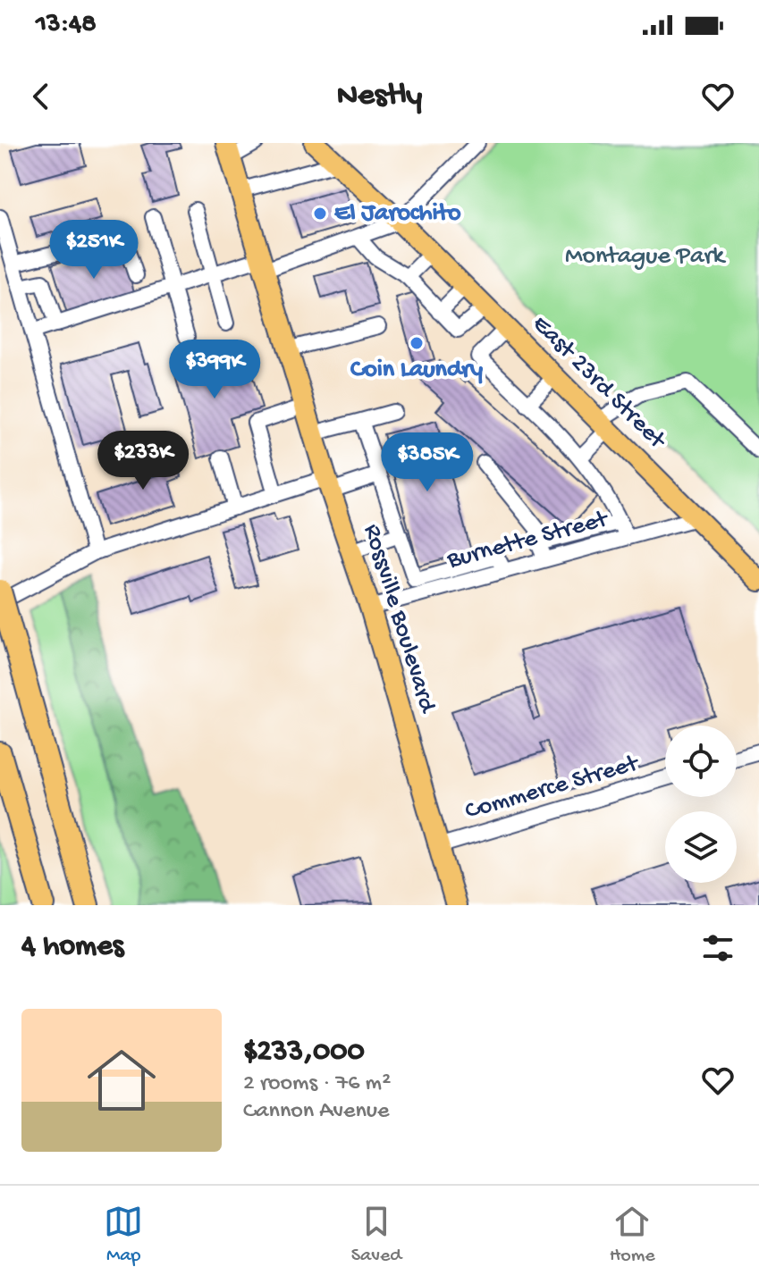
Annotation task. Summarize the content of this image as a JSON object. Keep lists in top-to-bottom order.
{
  "streets": {
    "main road": ["East 23rd Street", "Rossville Boulevard"],
    "street": ["Burnette Street", "Commerce Street"]
  },
  "crossings": [
    ["East 23rd Street", "Burnette Street"],
    ["Burnette Street", "Rossville Boulevard"],
    ["Rossville Boulevard", "Commerce Street"]
  ],
  "parks": ["Montague Park"],
  "places": ["El Jarochito", "Coin Laundry"],
  "page": {
    "status": "13:48",
    "header": "Nestly",
    "price": [
      "$251K",
      "$399K",
      "$233K",
      "$385K"
    ],
    "heading": "4 homes",
    "list": [
      {
        "name": "$233,000",
        "note": "2 rooms · 76 m² · Cannon Avenue"
      }
    ],
    "tabs": ["Map", "Saved", "Home"]
  }
}
